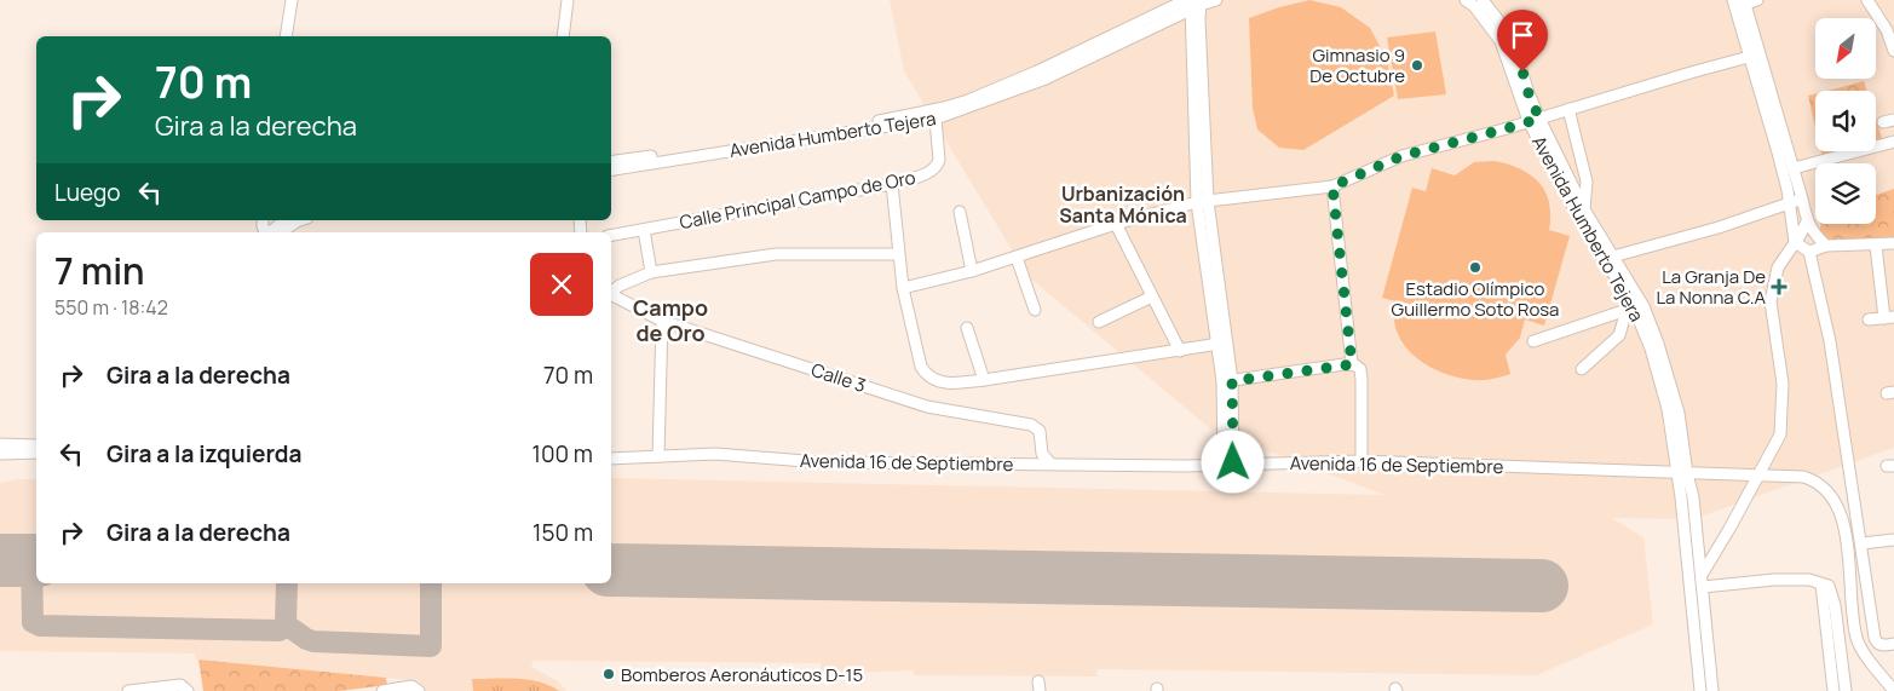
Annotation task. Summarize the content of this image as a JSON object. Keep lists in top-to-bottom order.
{
  "streets": {
    "street": [
      "Avenida Humberto Tejera",
      "Calle Principal Campo de Oro",
      "Calle 3",
      "Avenida 16 de Septiembre"
    ]
  },
  "crossings": [
    ["Avenida Humberto Tejera", "Calle Principal Campo de Oro"],
    ["Avenida Humberto Tejera", "Avenida 16 de Septiembre"],
    ["Calle 3", "Avenida 16 de Septiembre"]
  ],
  "districts": ["Urbanización Santa Mónica", "Campo de Oro"],
  "places": {
    "other": ["Gimnasio 9 De Octubre", "Estadio Olímpico Guillermo Soto Rosa", "Bomberos Aeronáuticos D-15"],
    "health": ["La Granja De La Nonna C.A"]
  },
  "north": "bottom left",
  "page": {
    "turn": ["70 m", "Gira a la derecha"],
    "then": "Luego",
    "heading": ["7 min", "550 m · 18:42"],
    "list": [
      {
        "name": "Gira a la derecha",
        "value": "70 m"
      },
      {
        "name": "Gira a la izquierda",
        "value": "100 m"
      },
      {
        "name": "Gira a la derecha",
        "value": "150 m"
      }
    ]
  }
}
